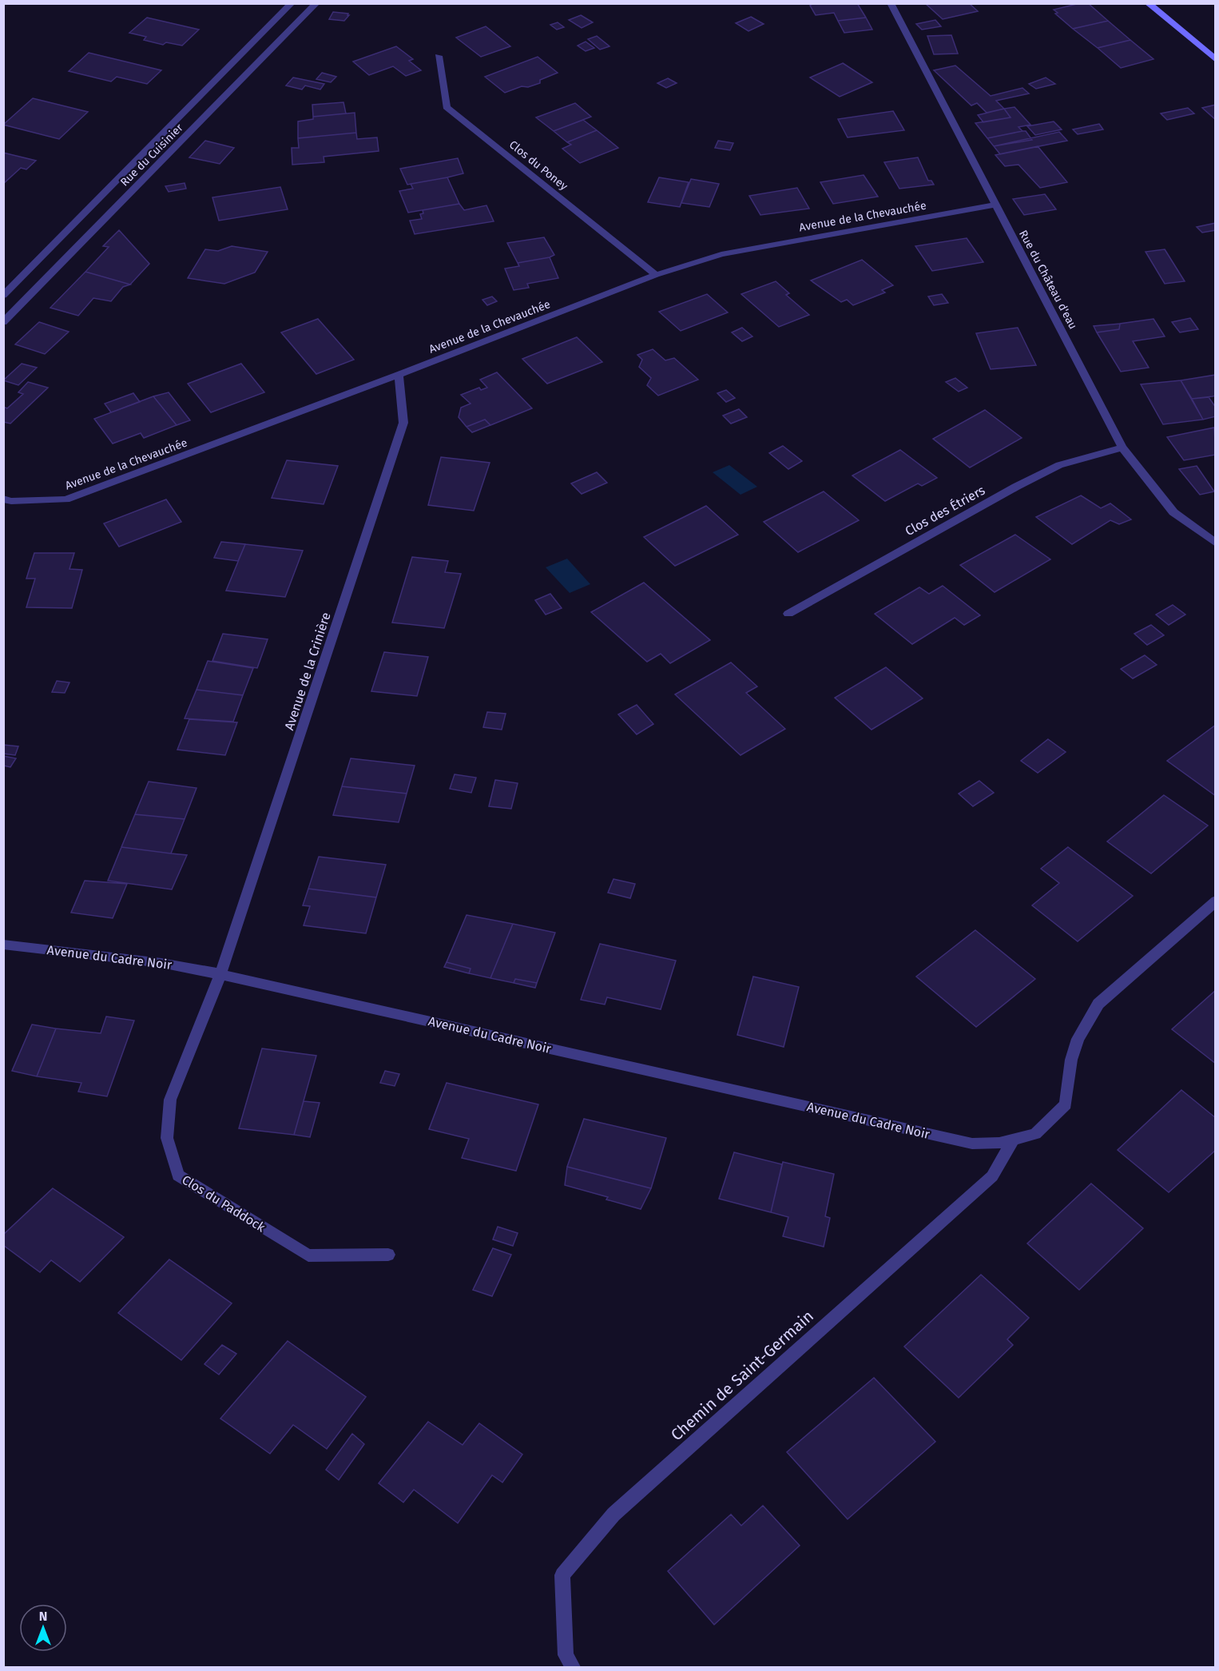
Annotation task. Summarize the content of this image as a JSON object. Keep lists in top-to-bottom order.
{
  "streets": {
    "street": [
      "Rue du Cuisinier",
      "Clos du Poney",
      "Avenue de la Chevauchée",
      "Rue du Château d'eau",
      "Clos des Étriers",
      "Avenue de la Crinière",
      "Avenue du Cadre Noir",
      "Clos du Paddock",
      "Chemin de Saint-Germain"
    ]
  },
  "crossings": [
    ["Clos du Poney", "Avenue de la Chevauchée"],
    ["Avenue de la Chevauchée", "Rue du Château d'eau"],
    ["Avenue de la Chevauchée", "Avenue de la Crinière"],
    ["Rue du Château d'eau", "Clos des Étriers"],
    ["Avenue de la Crinière", "Avenue du Cadre Noir"],
    ["Avenue de la Crinière", "Clos du Paddock"],
    ["Avenue du Cadre Noir", "Clos du Paddock"],
    ["Avenue du Cadre Noir", "Chemin de Saint-Germain"]
  ],
  "north": "top"
}
